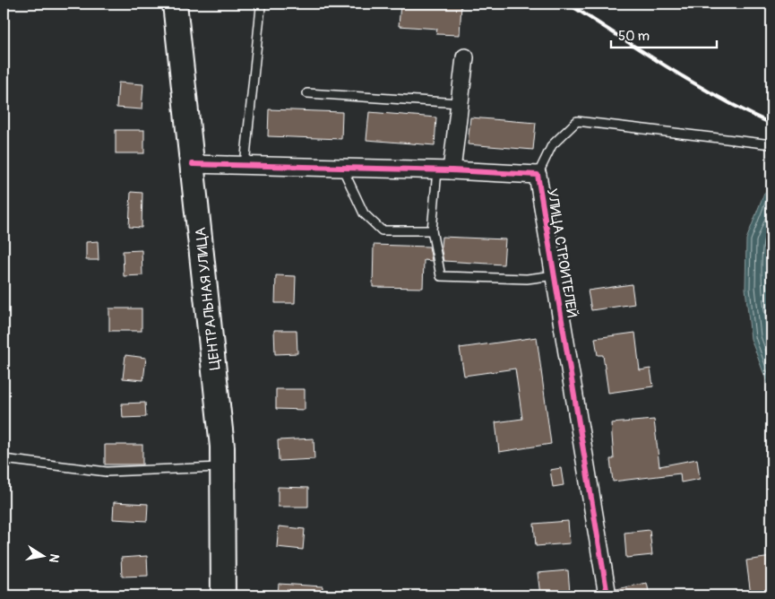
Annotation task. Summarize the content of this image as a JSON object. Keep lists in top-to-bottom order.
{
  "streets": {
    "main road": ["ЦЕНТРАЛЬНАЯ УЛИЦА"],
    "street": ["УЛИЦА СТРОИТЕЛЕЙ"]
  },
  "crossings": [
    ["УЛИЦА СТРОИТЕЛЕЙ", "ЦЕНТРАЛЬНАЯ УЛИЦА"]
  ],
  "scale_bar": "50 m",
  "north": "right"
}
